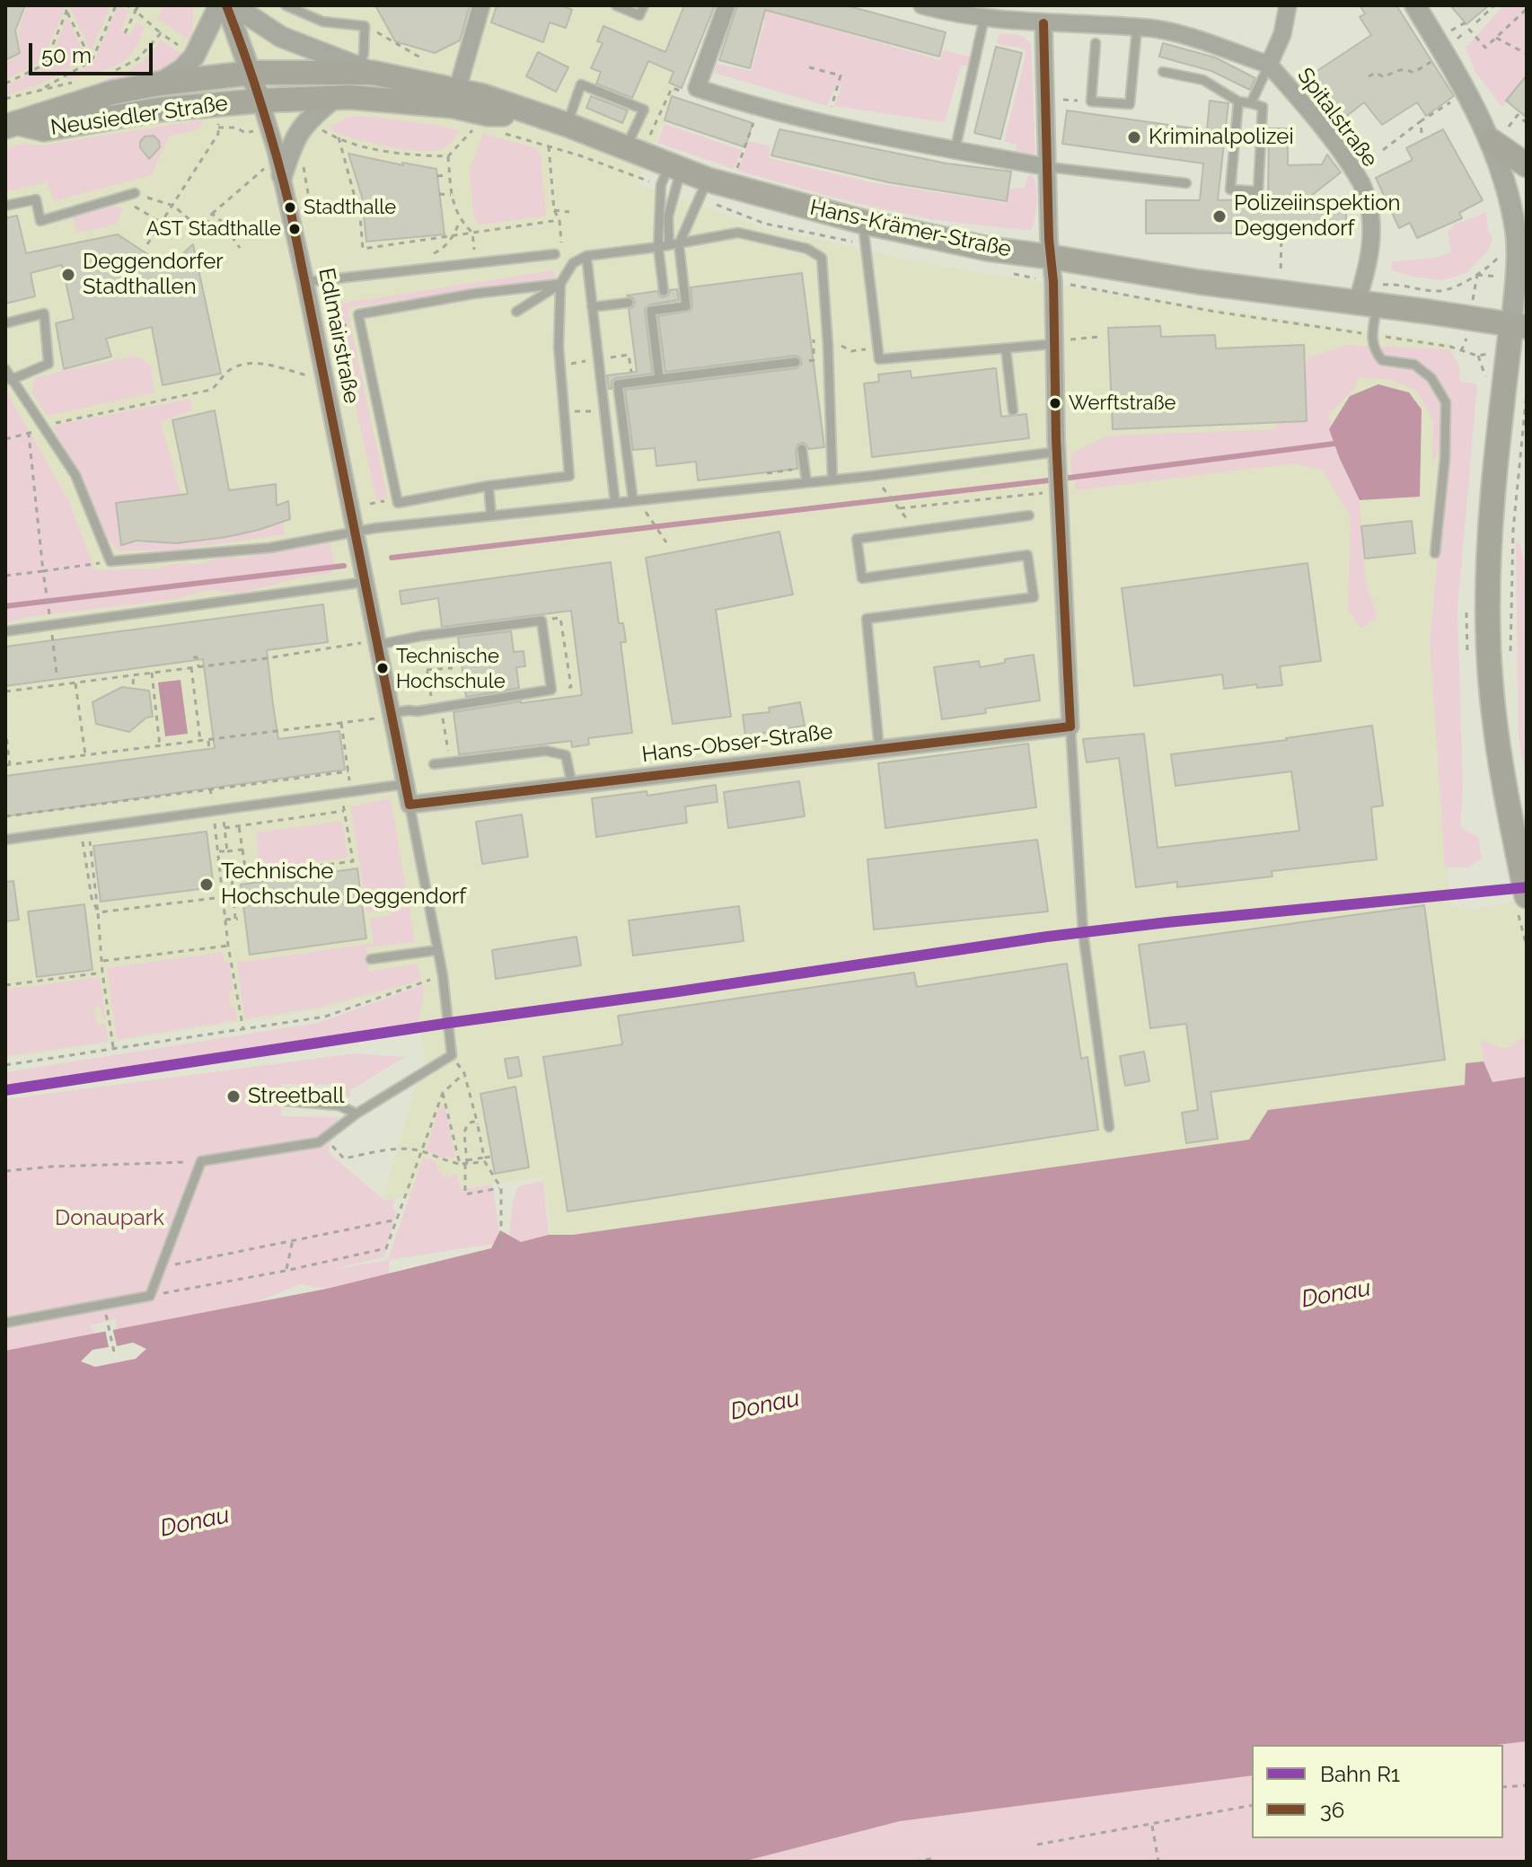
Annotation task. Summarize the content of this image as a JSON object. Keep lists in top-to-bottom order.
{
  "streets": {
    "main road": ["Neusiedler Straße", "Hans-Krämer-Straße"],
    "street": ["Spitalstraße", "Edlmairstraße", "Hans-Obser-Straße"]
  },
  "crossings": [
    ["Neusiedler Straße", "Hans-Krämer-Straße"],
    ["Neusiedler Straße", "Edlmairstraße"],
    ["Spitalstraße", "Hans-Krämer-Straße"],
    ["Hans-Krämer-Straße", "Edlmairstraße"],
    ["Edlmairstraße", "Hans-Obser-Straße"]
  ],
  "water": ["Donau"],
  "parks": ["Donaupark"],
  "places": [
    "Kriminalpolizei",
    "Stadthalle",
    "Polizeiinspektion Deggendorf",
    "AST Stadthalle",
    "Deggendorfer Stadthallen",
    "Werftstraße",
    "Technische Hochschule",
    "Technische Hochschule Deggendorf",
    "Streetball"
  ],
  "lines": ["transit line 36", "rail line R1"],
  "legend": ["Bahn R1", "36"],
  "scale_bar": "50 m"
}
